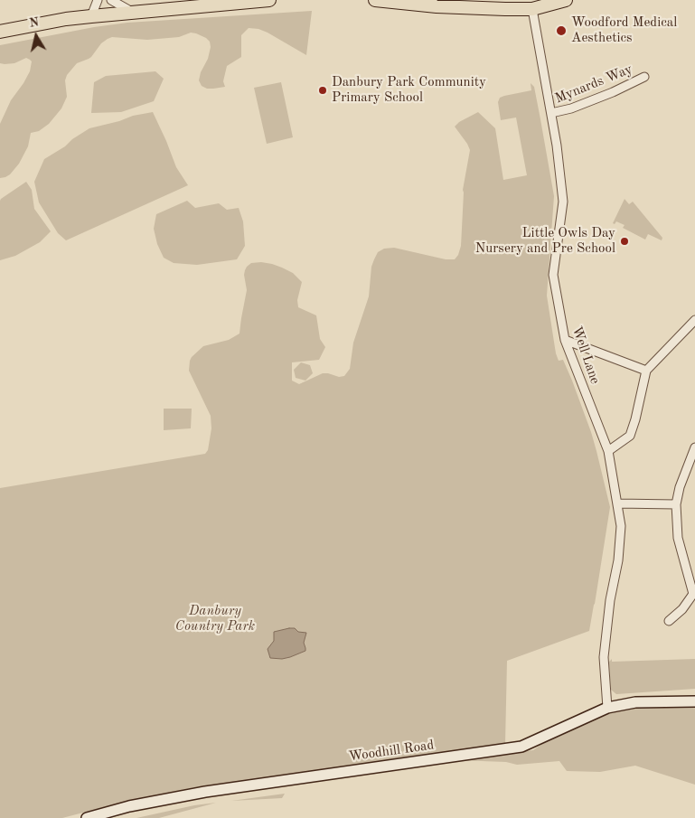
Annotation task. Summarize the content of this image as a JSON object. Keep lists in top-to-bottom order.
{
  "streets": {
    "street": ["Mynards Way", "Well Lane", "Woodhill Road"]
  },
  "crossings": [
    ["Mynards Way", "Well Lane"],
    ["Well Lane", "Woodhill Road"]
  ],
  "parks": ["Danbury Country Park"],
  "places": ["Woodford Medical Aesthetics", "Danbury Park Community Primary School", "Little Owls Day Nursery and Pre School"],
  "north": "top"
}
